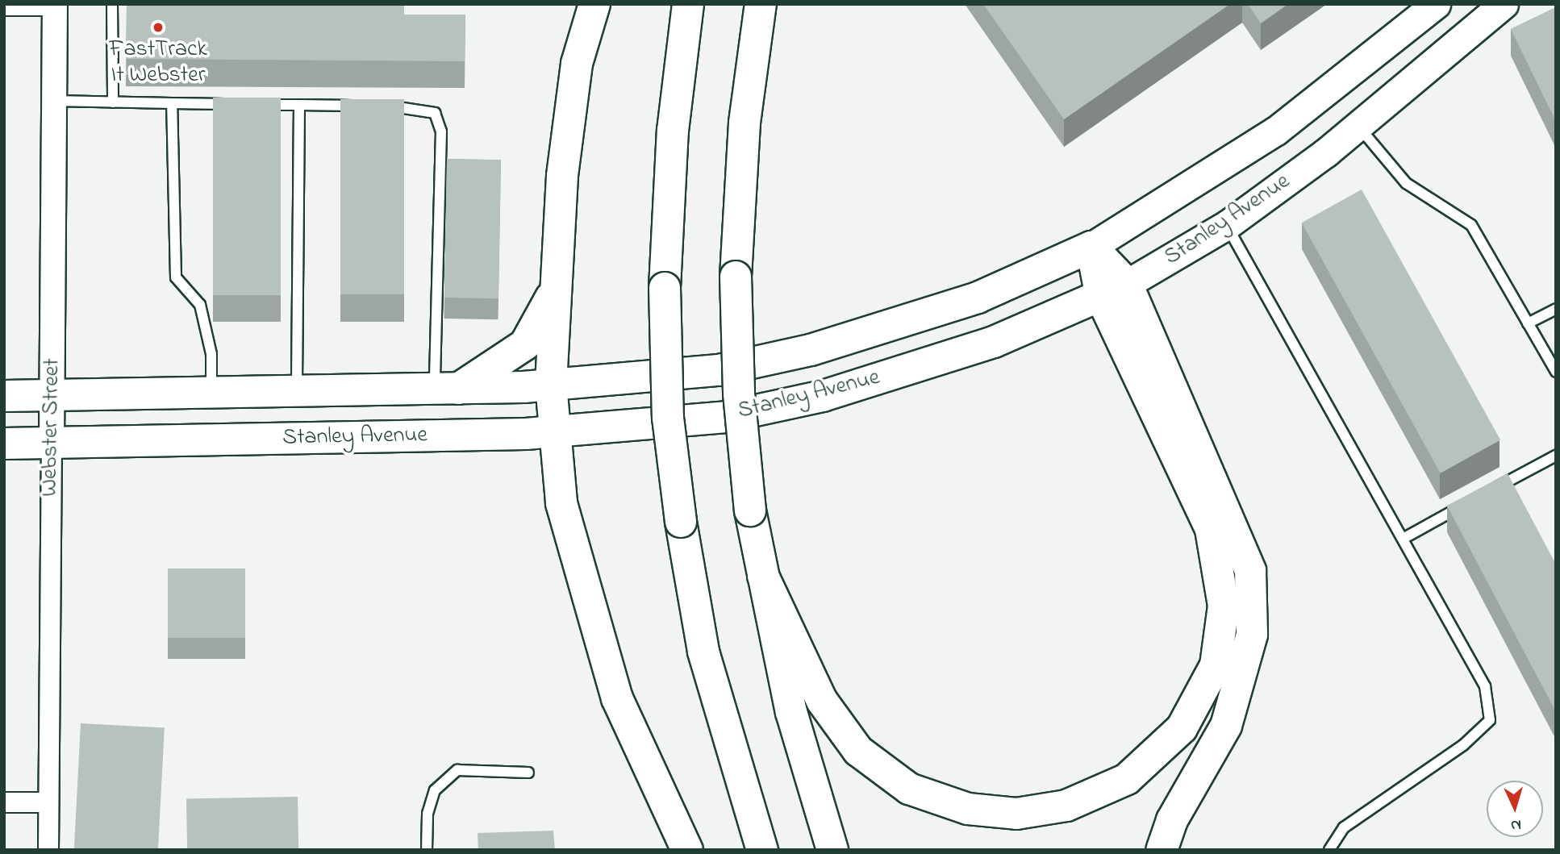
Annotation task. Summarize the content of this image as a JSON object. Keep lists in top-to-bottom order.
{
  "streets": {
    "main road": ["Stanley Avenue"],
    "street": ["Webster Street"]
  },
  "crossings": [
    ["Stanley Avenue", "Webster Street"]
  ],
  "places": ["FastTrack It Webster"],
  "north": "bottom"
}
